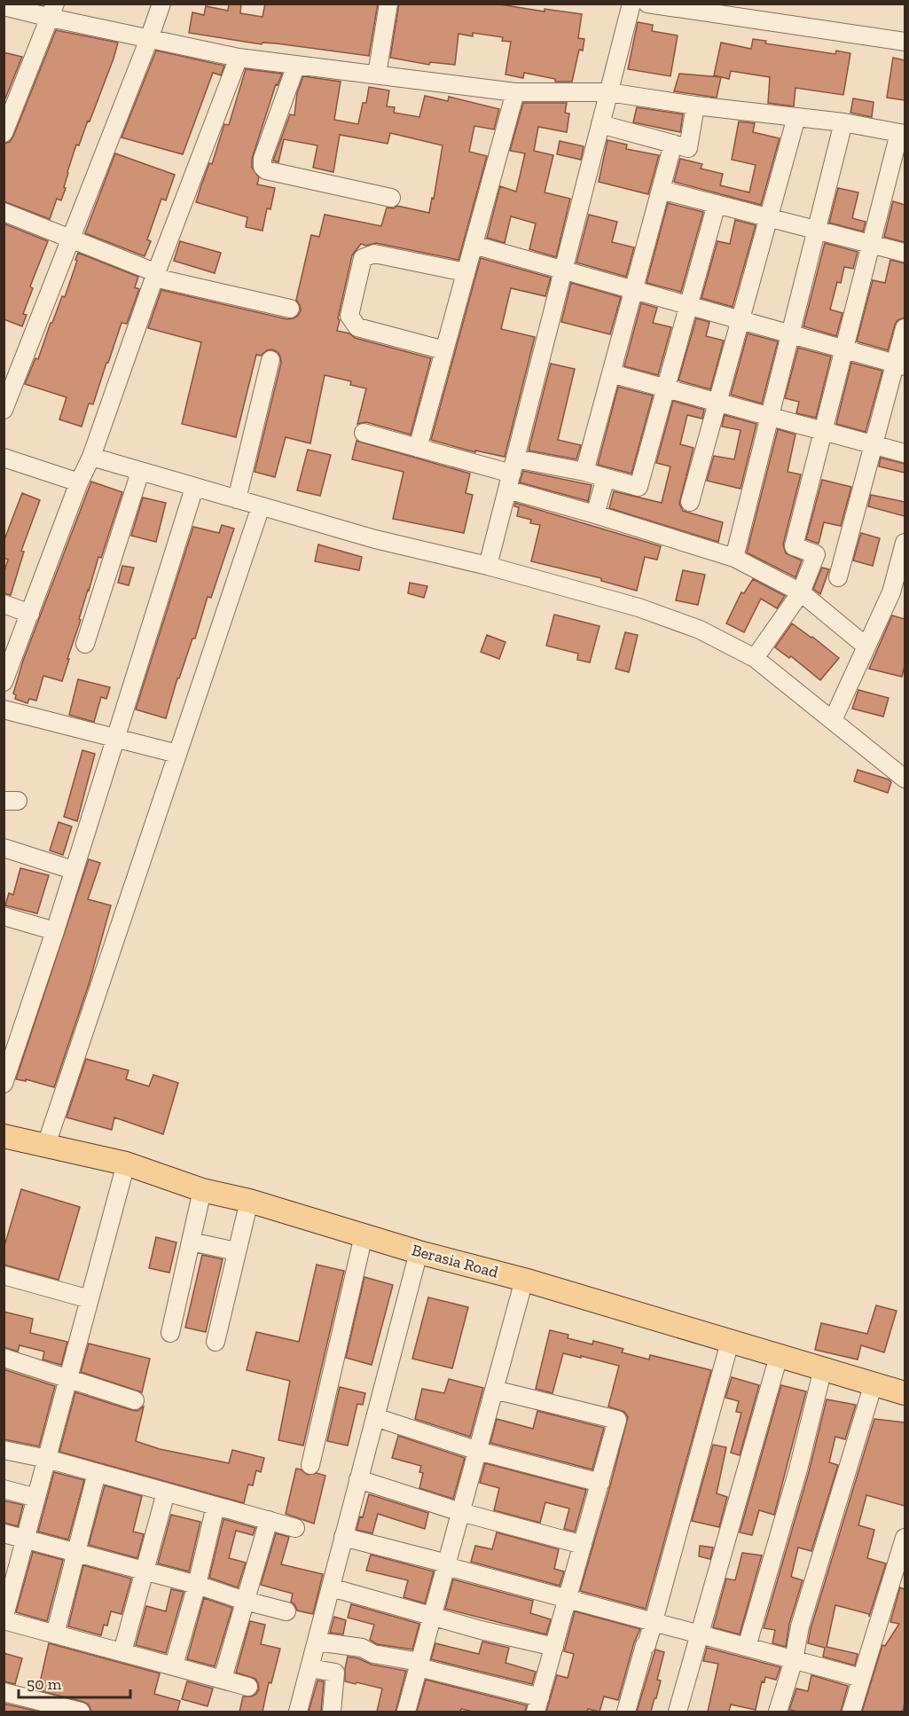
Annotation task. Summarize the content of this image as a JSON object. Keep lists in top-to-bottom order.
{
  "streets": {
    "main road": ["Berasia Road"]
  },
  "scale_bar": "50 m"
}
